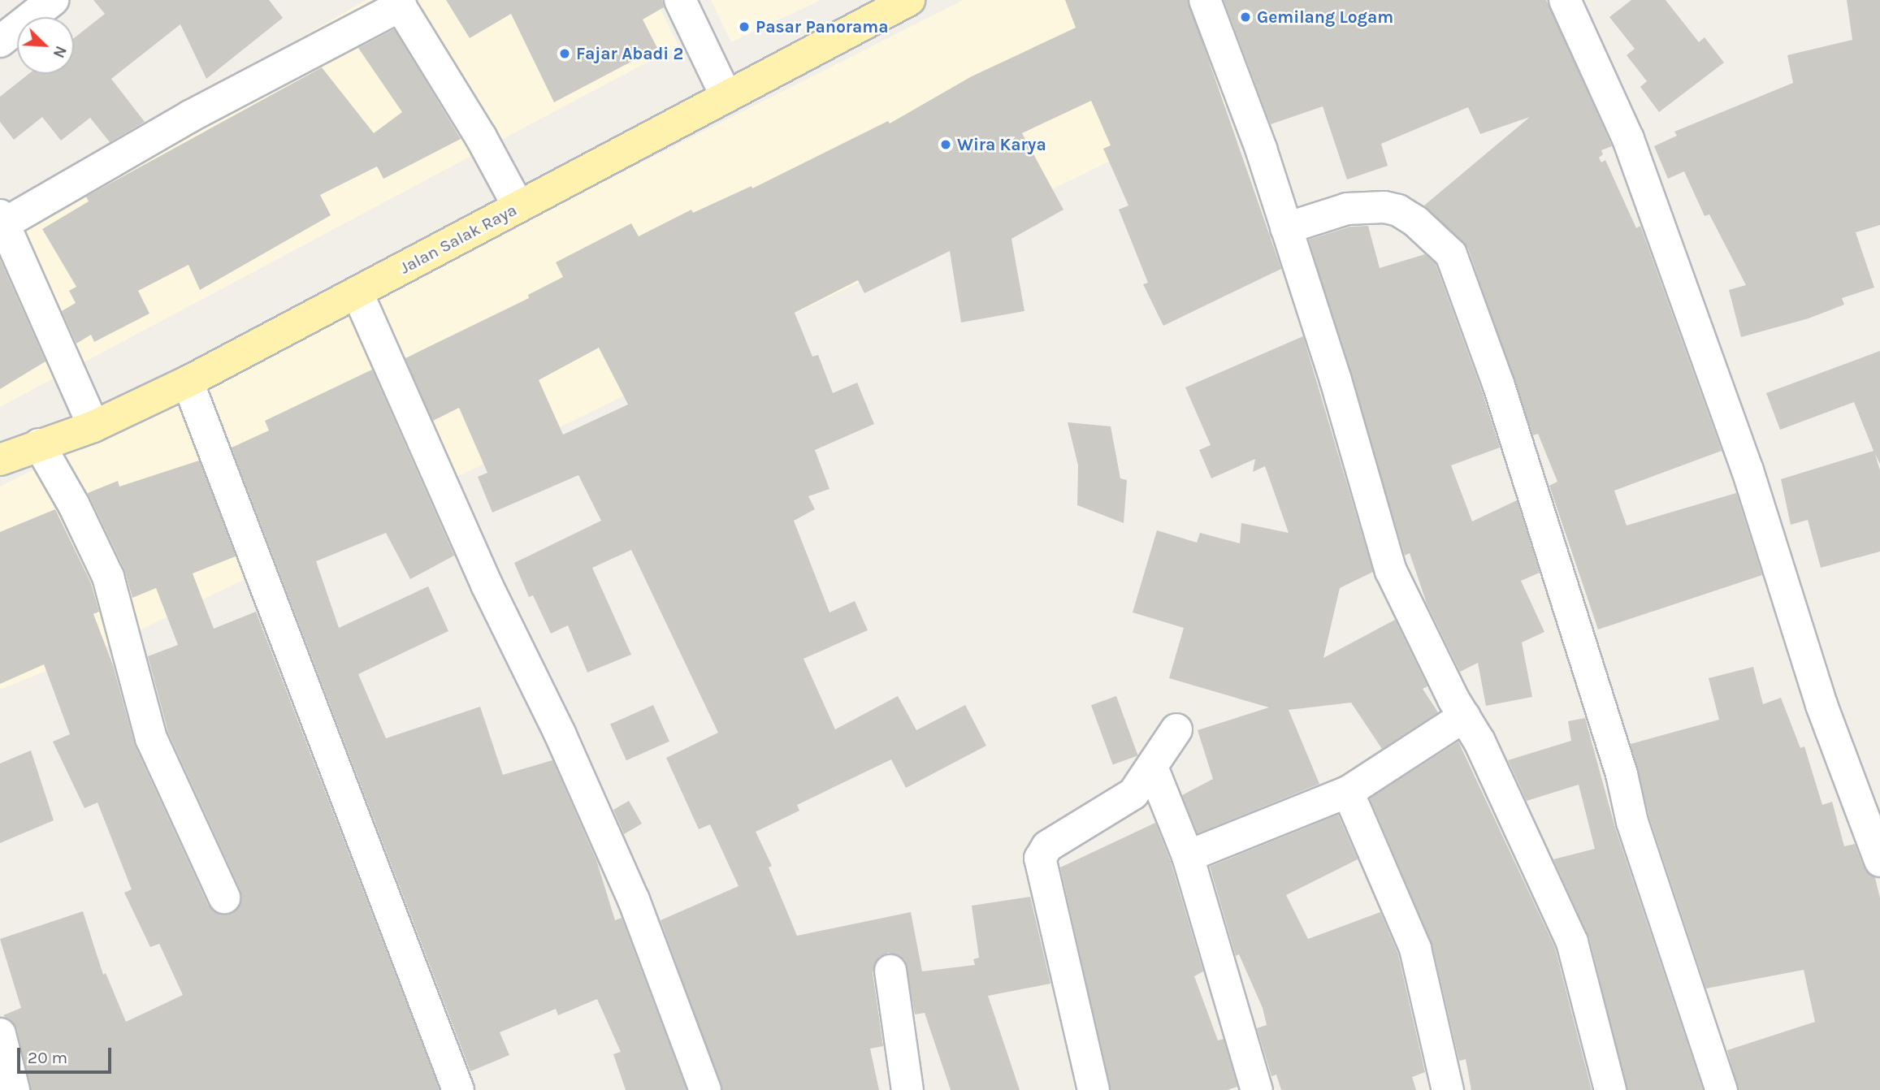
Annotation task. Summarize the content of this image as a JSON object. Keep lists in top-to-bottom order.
{
  "streets": {
    "main road": ["Jalan Salak Raya"]
  },
  "places": [
    "Gemilang Logam",
    "Pasar Panorama",
    "Fajar Abadi 2",
    "Wira Karya"
  ],
  "scale_bar": "20 m",
  "north": "bottom right"
}
